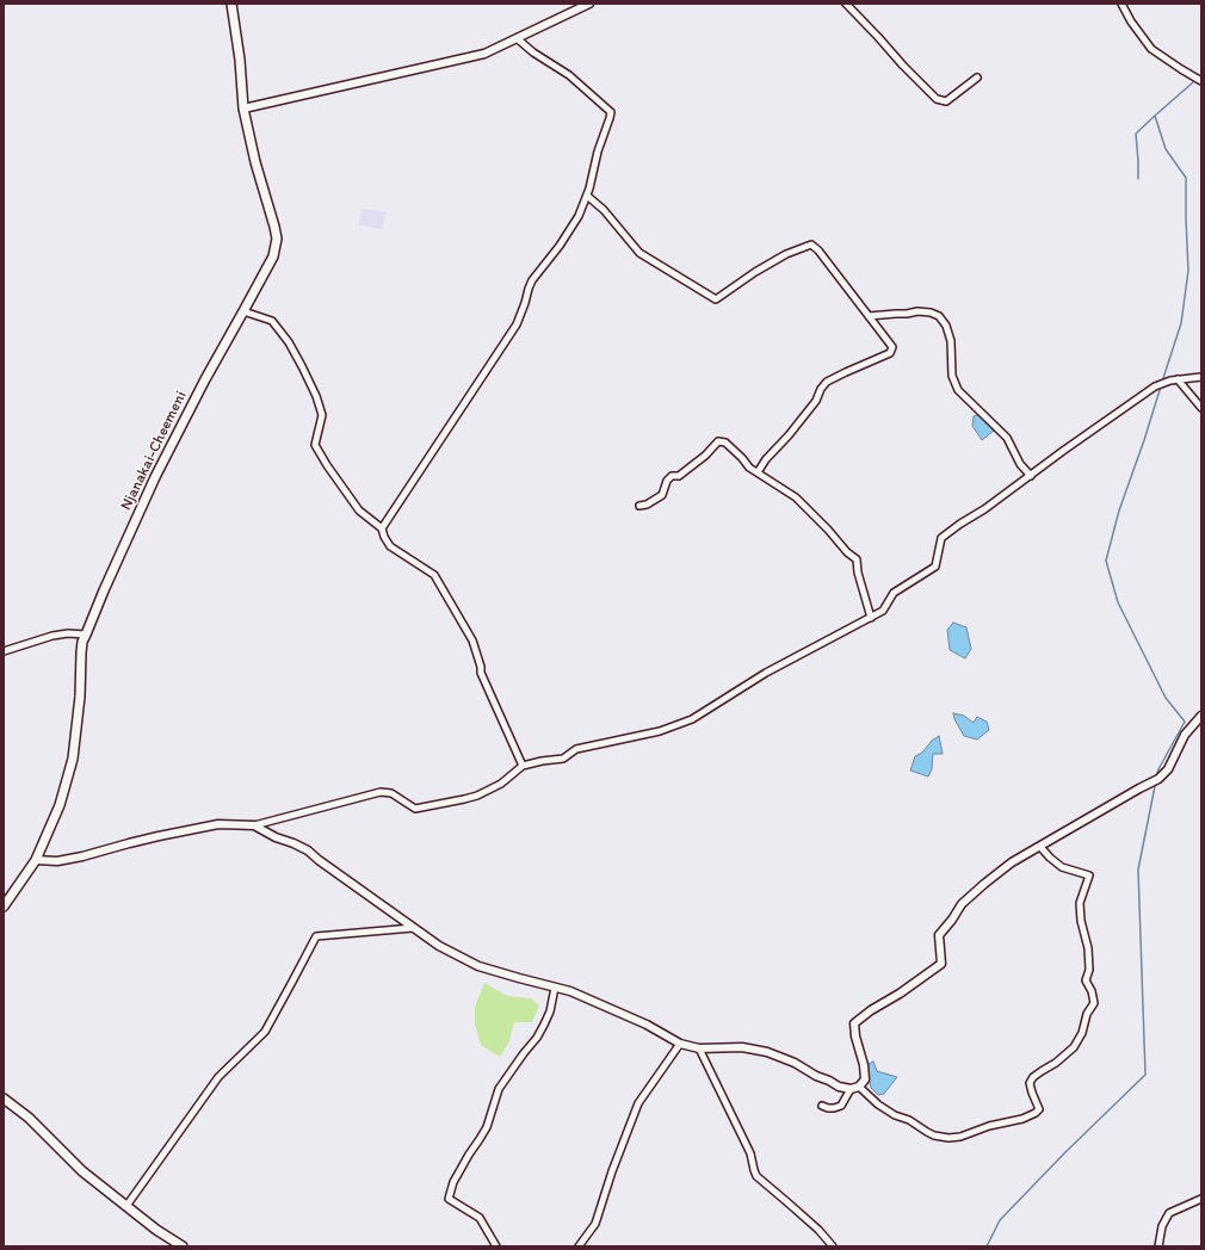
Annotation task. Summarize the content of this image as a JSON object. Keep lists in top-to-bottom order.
{
  "streets": {
    "main road": ["Njanakai-Cheemeni"]
  }
}
